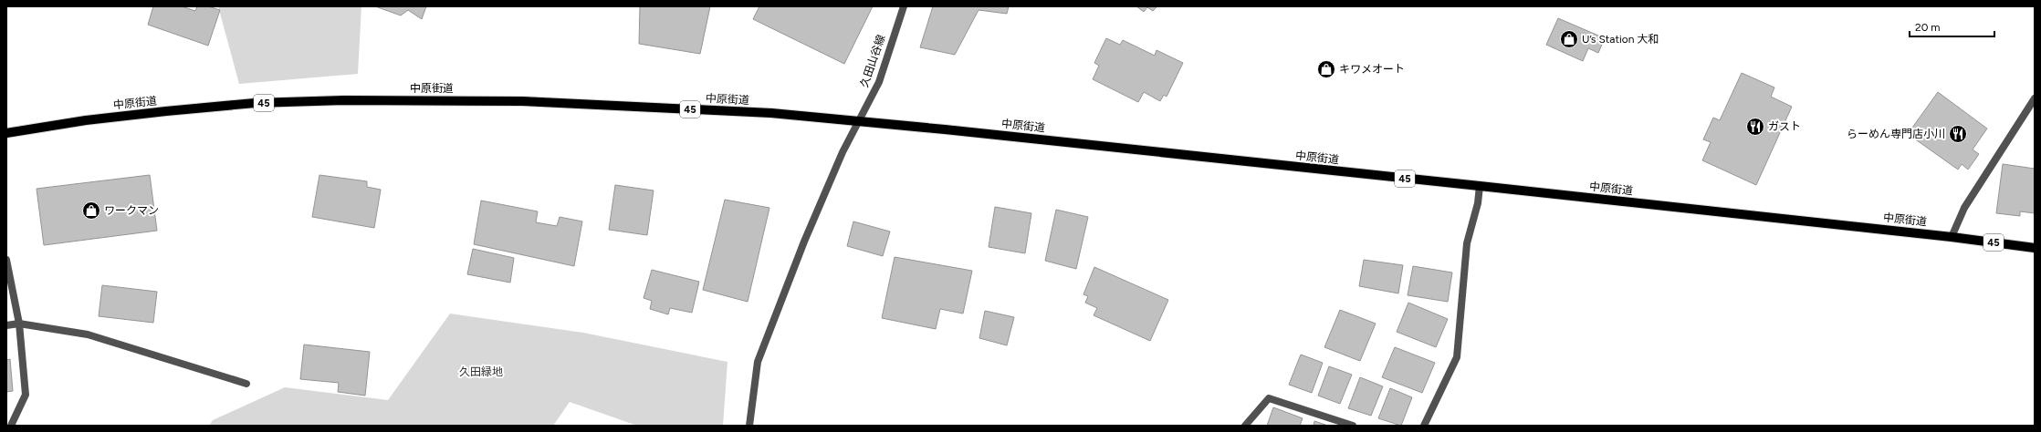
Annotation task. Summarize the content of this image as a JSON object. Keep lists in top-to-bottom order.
{
  "streets": {
    "main road": ["中原街道", "45"],
    "street": ["久田山谷線"]
  },
  "crossings": [
    ["久田山谷線", "中原街道"]
  ],
  "parks": ["久田緑地"],
  "places": {
    "shop": ["U’s Station 大和", "キワメオート", "ワークマン"],
    "restaurant": ["ガスト", "らーめん専門店小川"]
  },
  "scale_bar": "20 m"
}
